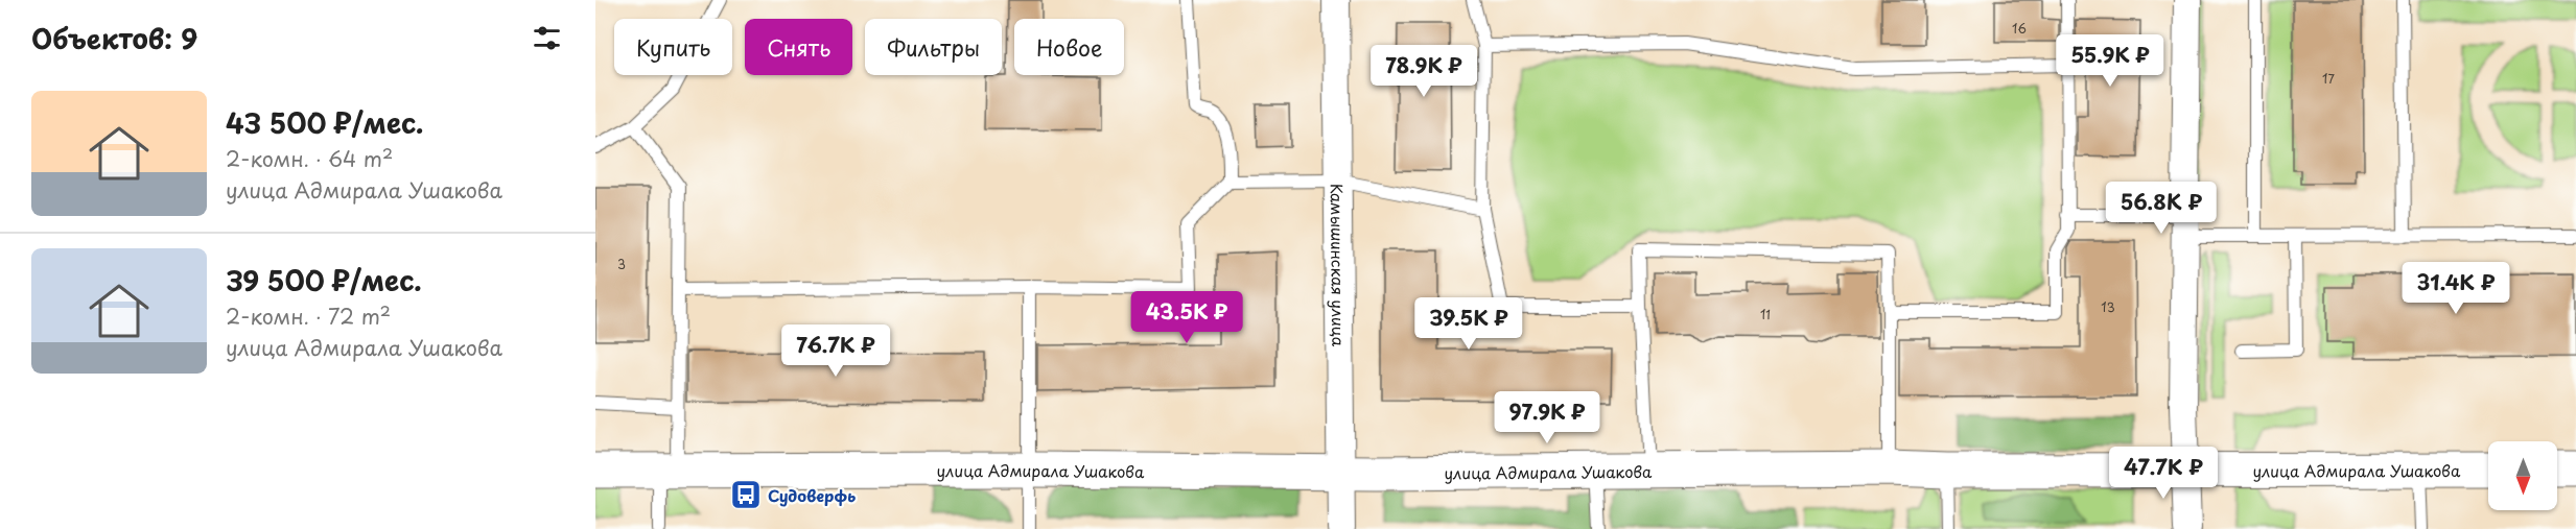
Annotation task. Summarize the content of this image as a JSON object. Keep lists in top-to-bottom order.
{
  "streets": {
    "street": ["Камышинская улица", "улица Адмирала Ушакова"]
  },
  "crossings": [
    ["Камышинская улица", "улица Адмирала Ушакова"]
  ],
  "places": {
    "bus stop": ["Судоверфь"]
  },
  "house_numbers": [
    "16",
    "17",
    "3",
    "13",
    "11"
  ],
  "north": "bottom",
  "page": {
    "heading": "Объектов: 9",
    "chip": [
      "Купить",
      "Снять",
      "Фильтры",
      "Новое"
    ],
    "price": [
      "55.9K ₽",
      "78.9K ₽",
      "56.8K ₽",
      "31.4K ₽",
      "43.5K ₽",
      "39.5K ₽",
      "76.7K ₽",
      "97.9K ₽",
      "47.7K ₽"
    ],
    "list": [
      {
        "name": "43 500 ₽/мес.",
        "note": "2-комн. · 64 m² · улица Адмирала Ушакова"
      },
      {
        "name": "39 500 ₽/мес.",
        "note": "2-комн. · 72 m² · улица Адмирала Ушакова"
      }
    ]
  }
}
